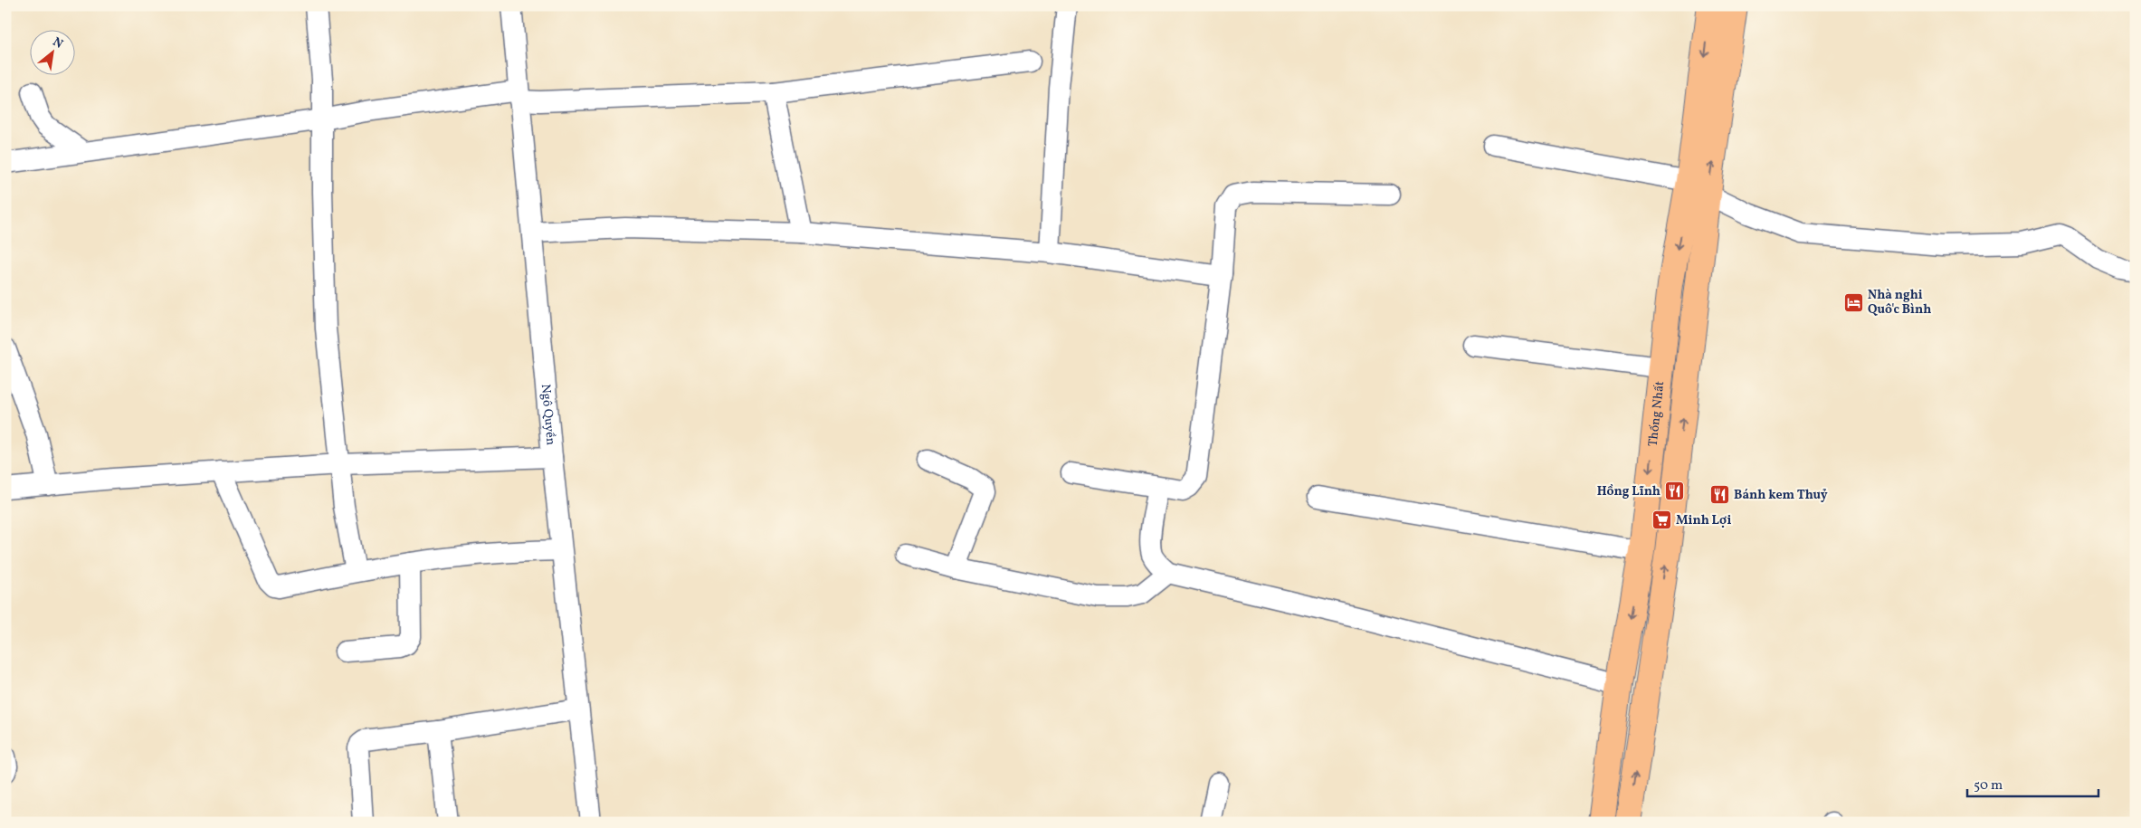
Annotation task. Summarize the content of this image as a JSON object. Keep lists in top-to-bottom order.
{
  "streets": {
    "highway": ["Thống Nhất"],
    "street": ["Ngô Quyền"]
  },
  "places": {
    "hotel": ["Nhà nghi Quô'c Bình"],
    "restaurant": ["Hồng Lĩnh", "Bánh kem Thuỷ"],
    "supermarket": ["Minh Lợi"]
  },
  "scale_bar": "50 m",
  "north": "top right"
}
